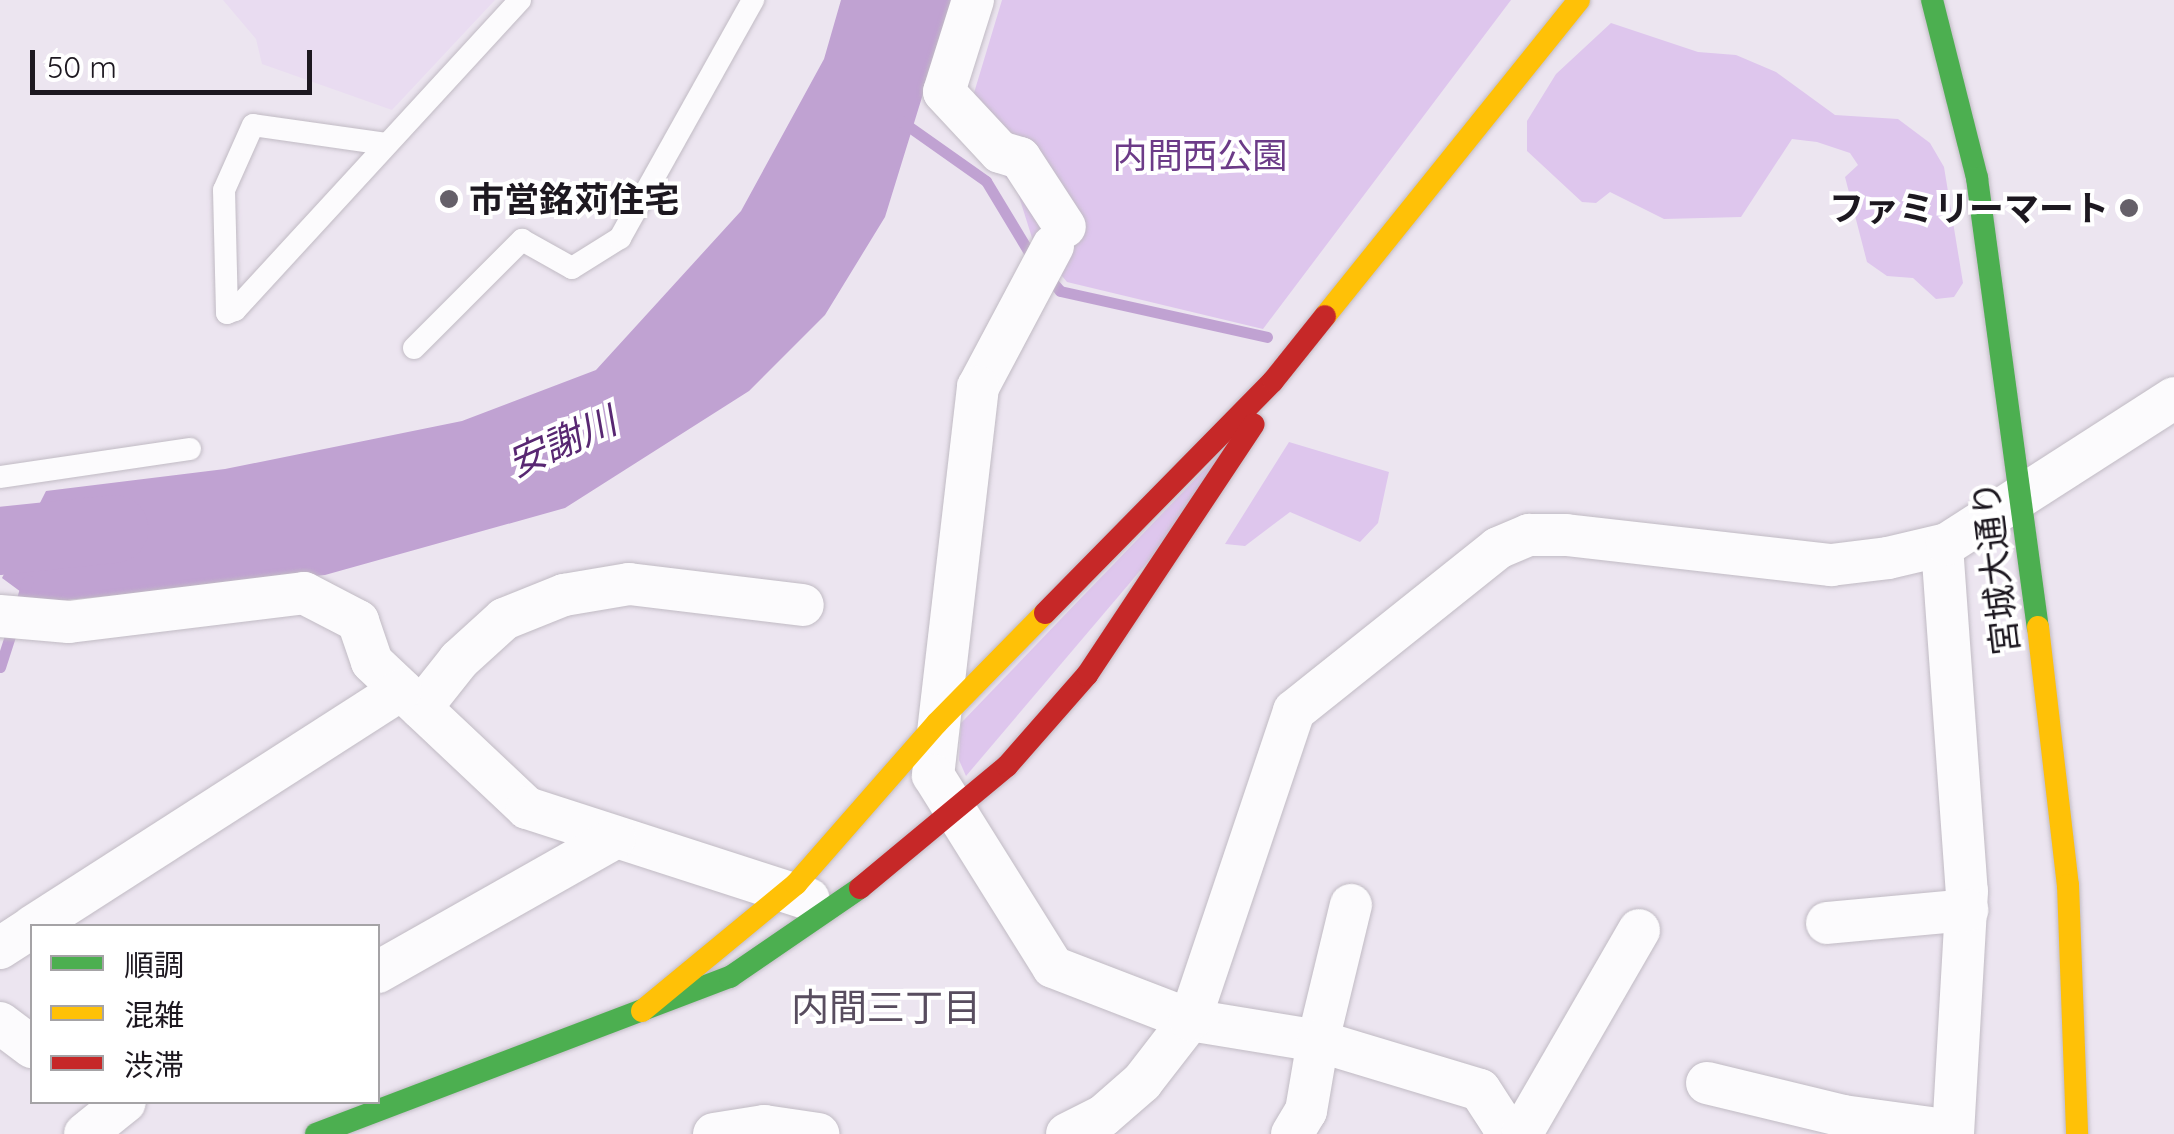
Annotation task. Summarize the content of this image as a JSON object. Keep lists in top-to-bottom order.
{
  "streets": {
    "street": ["宮城大通り"]
  },
  "districts": ["内間三丁目"],
  "water": ["安謝川"],
  "parks": ["内間西公園"],
  "places": ["市営銘苅住宅", "ファミリーマート"],
  "legend": ["順調", "混雑", "渋滞"],
  "scale_bar": "50 m"
}
